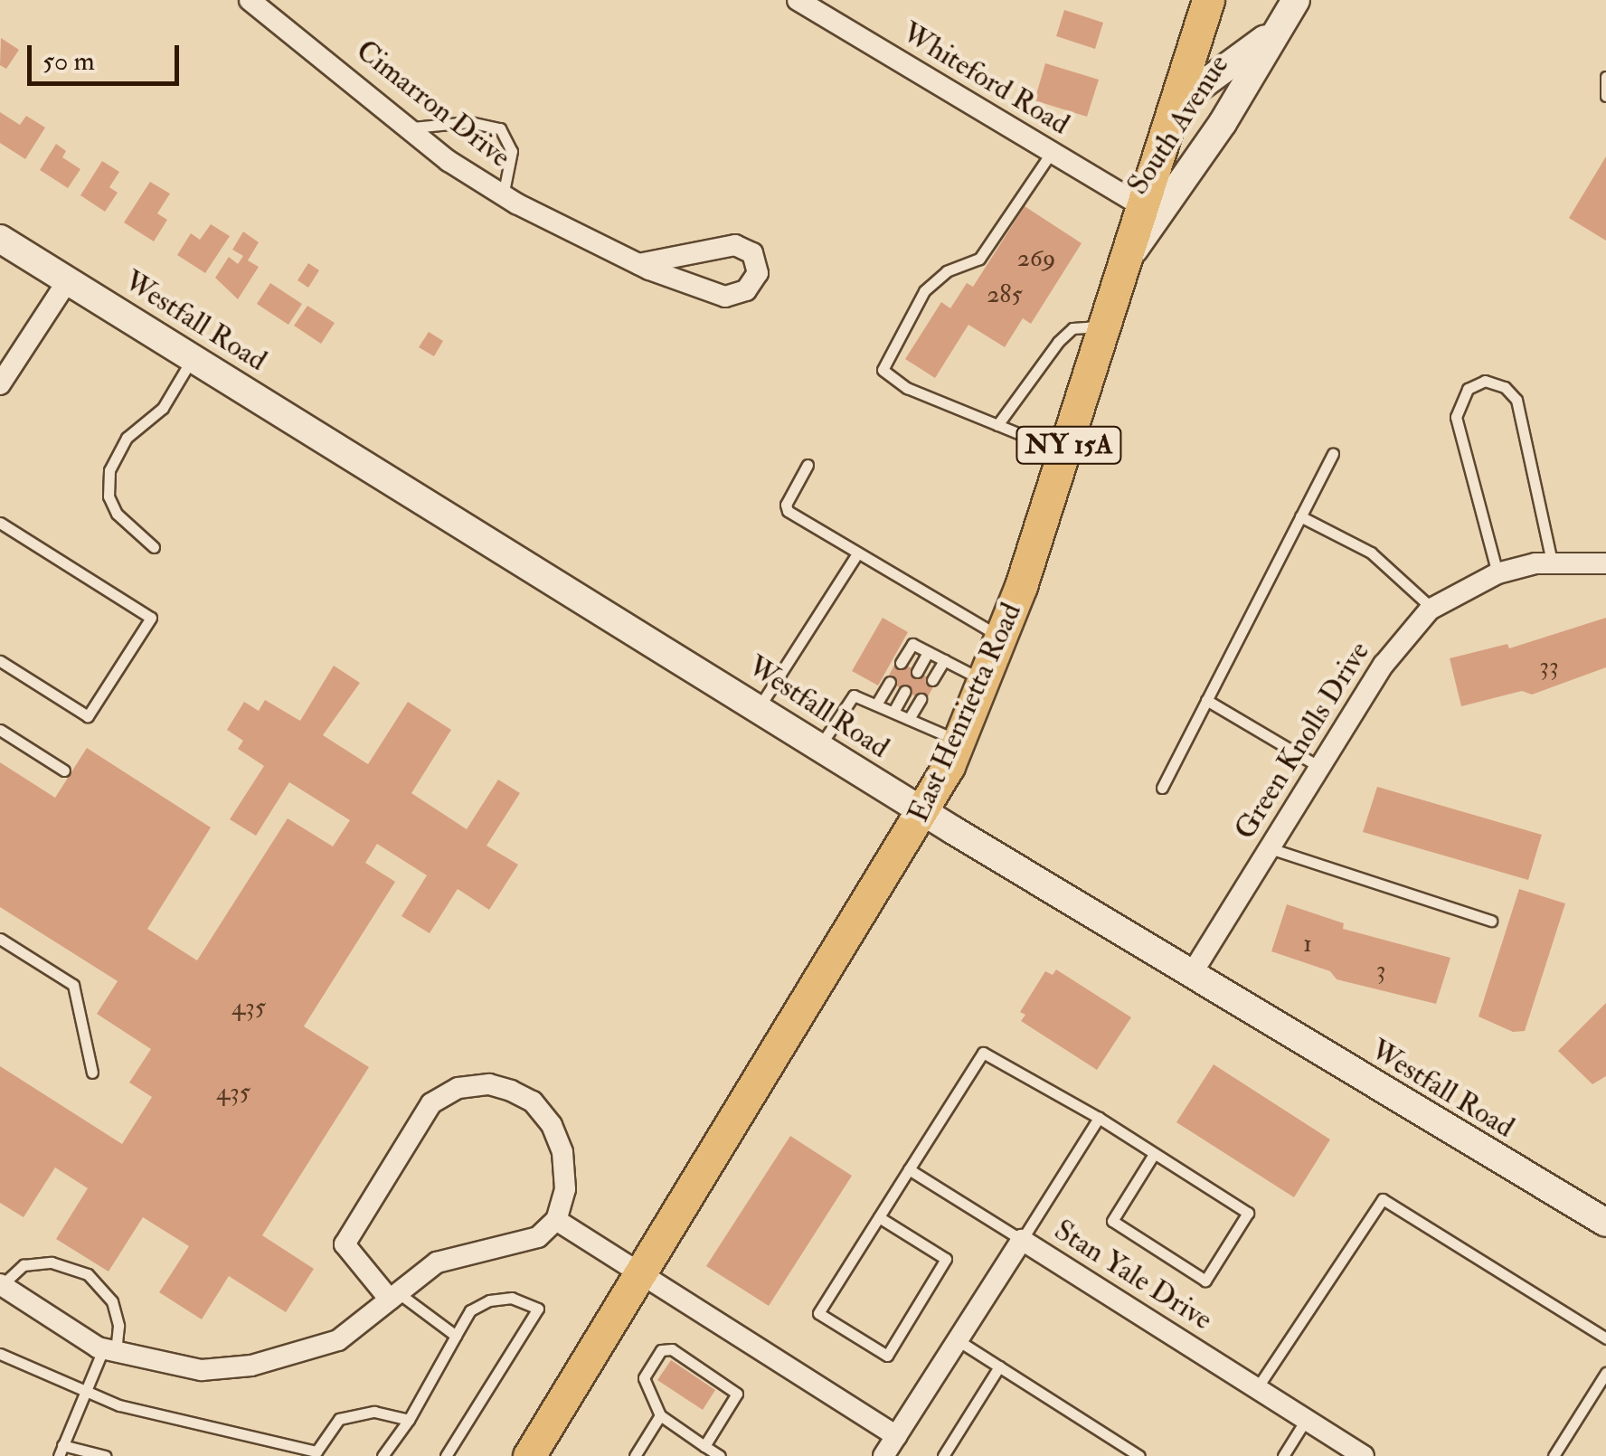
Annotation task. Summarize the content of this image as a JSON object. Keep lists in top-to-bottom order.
{
  "streets": {
    "main road": ["NY 15A", "East Henrietta Road"],
    "street": [
      "Whiteford Road",
      "Cimarron Drive",
      "South Avenue",
      "Westfall Road",
      "Green Knolls Drive",
      "Stan Yale Drive"
    ]
  },
  "crossings": [
    ["Whiteford Road", "East Henrietta Road"],
    ["South Avenue", "East Henrietta Road"],
    ["Westfall Road", "East Henrietta Road"],
    ["Westfall Road", "Green Knolls Drive"]
  ],
  "house_numbers": [
    "269",
    "285",
    "33",
    "1",
    "3",
    "435",
    "435"
  ],
  "scale_bar": "50 m"
}
